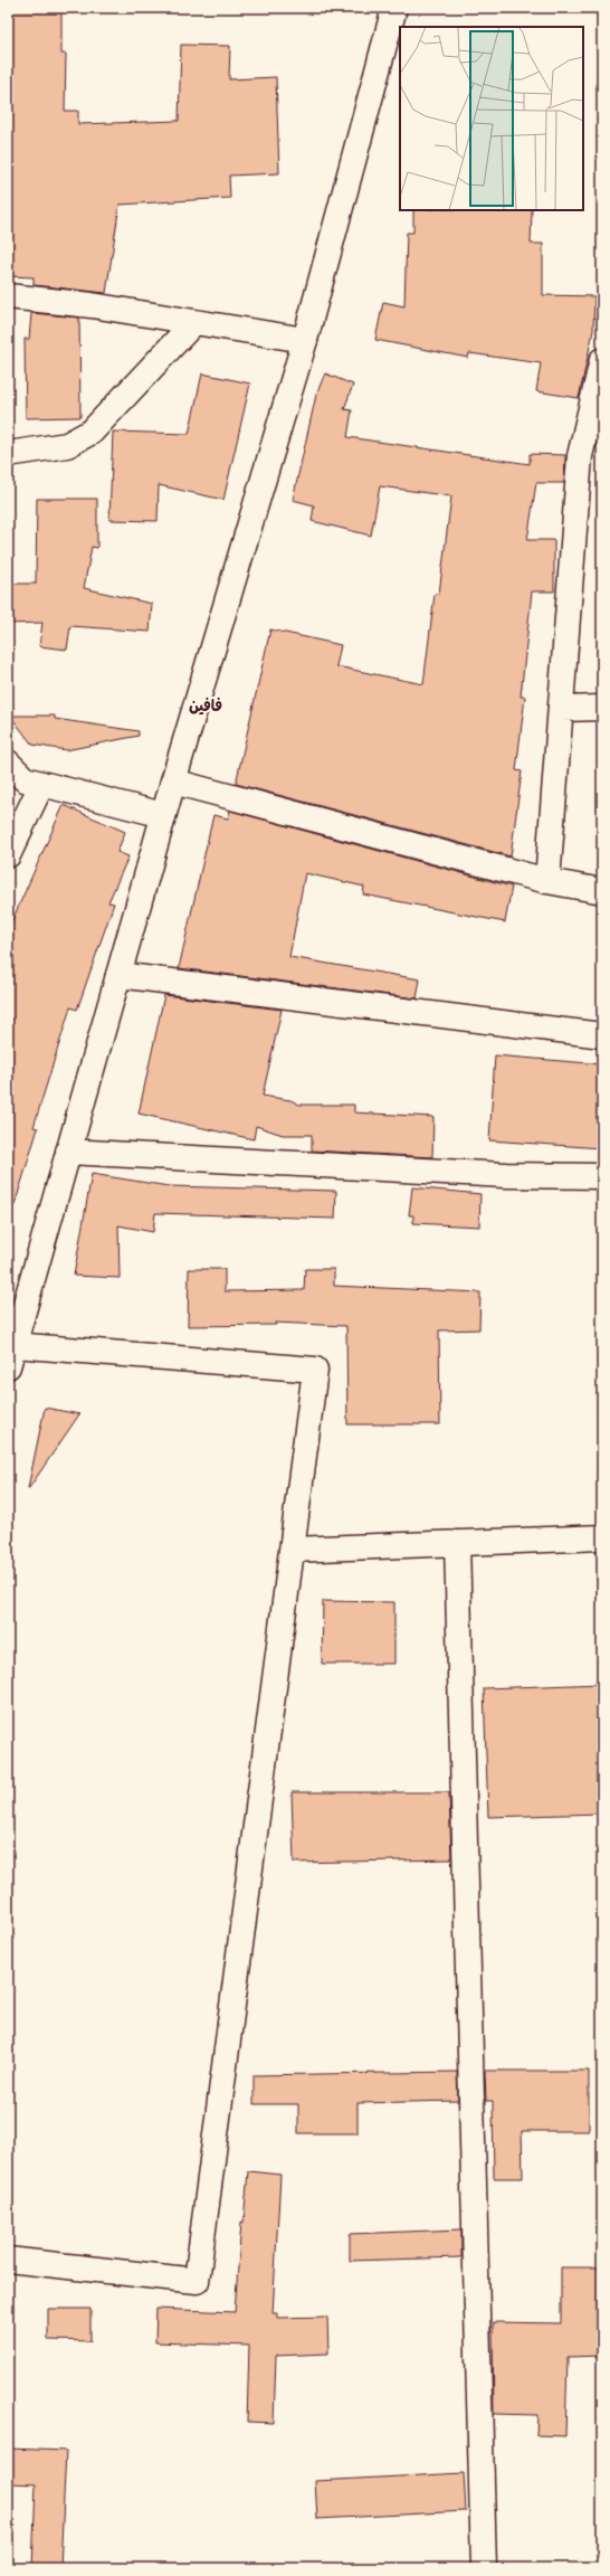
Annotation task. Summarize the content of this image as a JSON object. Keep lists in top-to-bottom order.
{
  "districts": ["فافين"]
}
